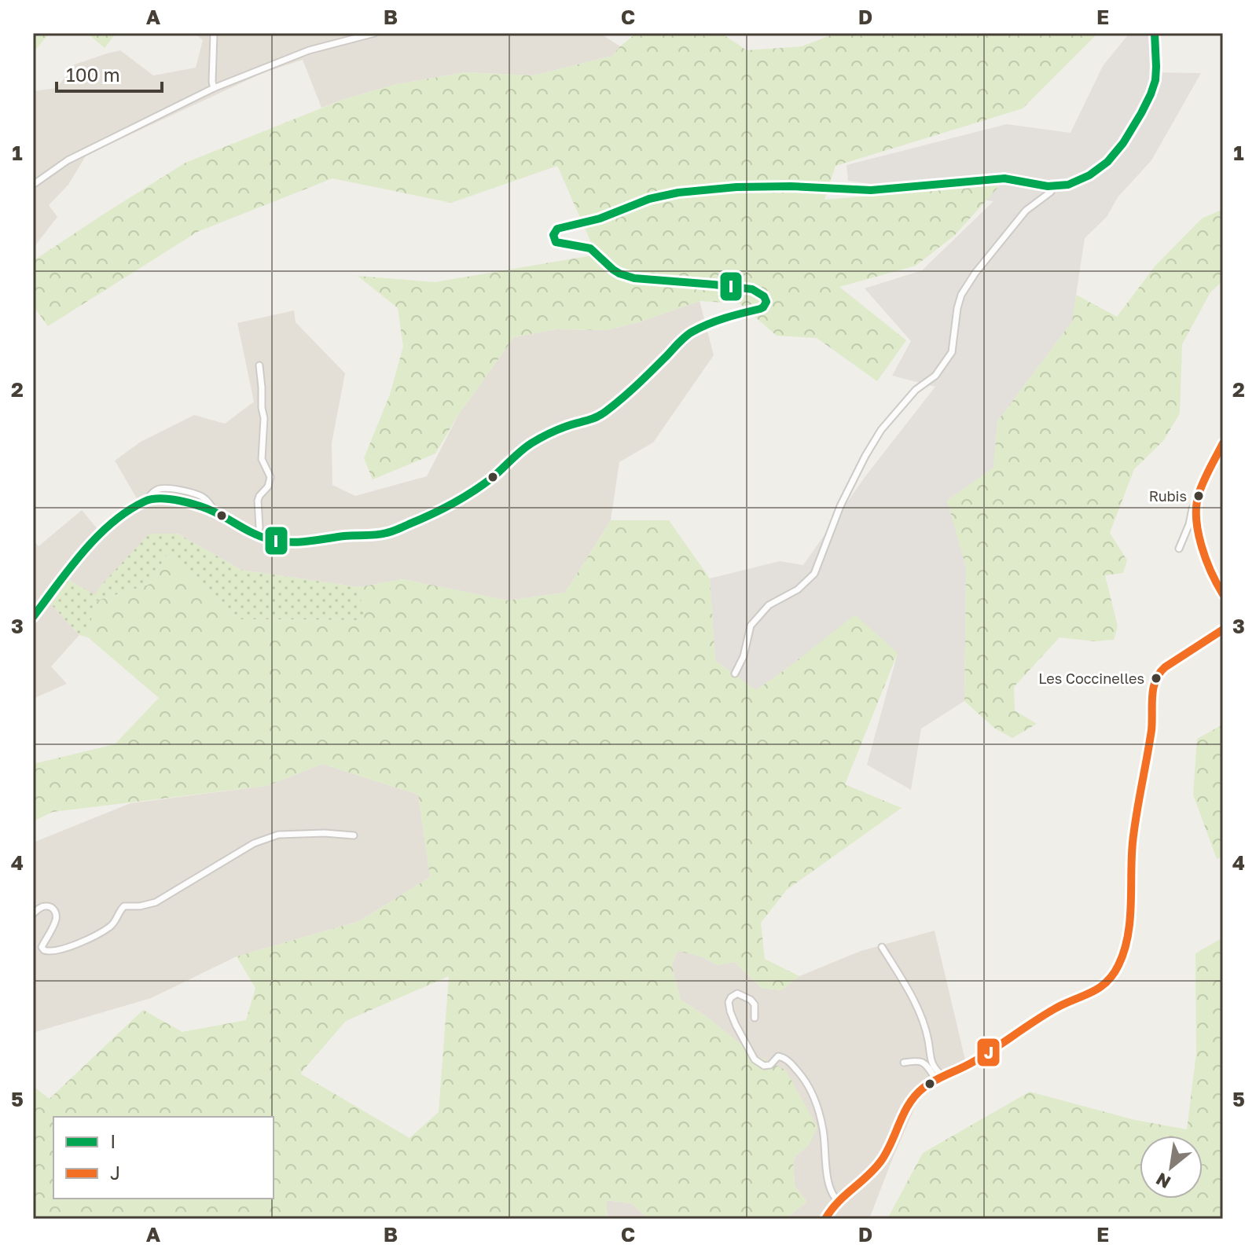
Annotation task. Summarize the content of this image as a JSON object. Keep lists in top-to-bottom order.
{
  "places": ["Rubis", "Les Coccinelles"],
  "lines": ["transit line I", "transit line J"],
  "legend": ["I", "J"],
  "scale_bar": "100 m",
  "north": "bottom left",
  "grid": {
    "columns": [
      "A",
      "B",
      "C",
      "D",
      "E"
    ],
    "rows": [
      "1",
      "2",
      "3",
      "4",
      "5"
    ]
  }
}
